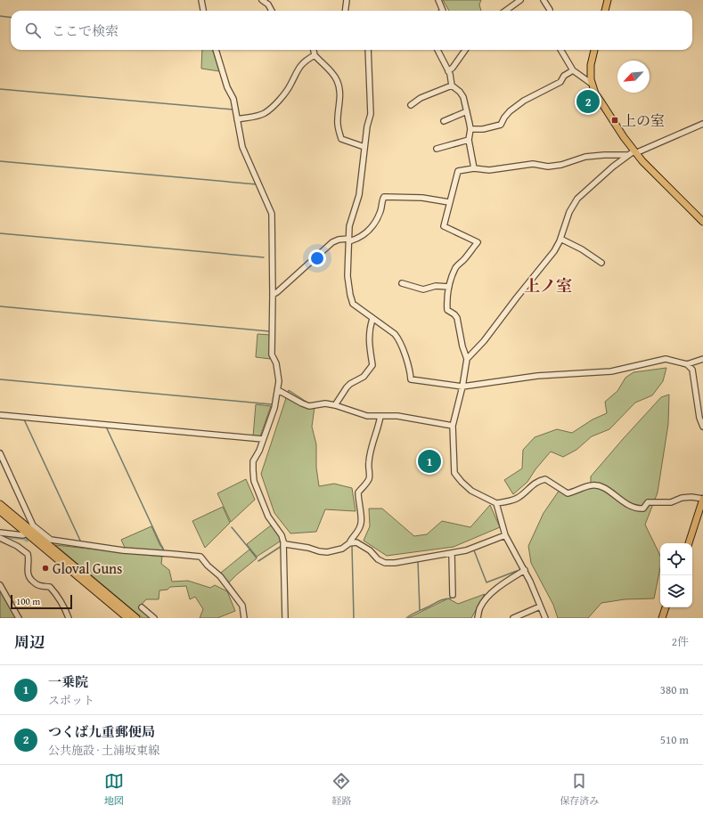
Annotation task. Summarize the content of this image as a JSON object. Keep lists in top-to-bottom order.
{
  "districts": ["上ノ室"],
  "places": {
    "transit": ["上の室"],
    "other": ["Gloval Guns"]
  },
  "scale_bar": "100 m",
  "north": "bottom left",
  "page": {
    "search": "ここで検索",
    "pins": ["2", "1"],
    "scale": "100 m",
    "heading": ["周辺", "2件"],
    "list": [
      {
        "mark": "1",
        "name": "一乗院",
        "note": "スポット",
        "value": "380 m"
      },
      {
        "mark": "2",
        "name": "つくば九重郵便局",
        "note": "公共施設 · 土浦坂東線",
        "value": "510 m"
      }
    ],
    "nav": ["地図", "経路", "保存済み"]
  }
}
